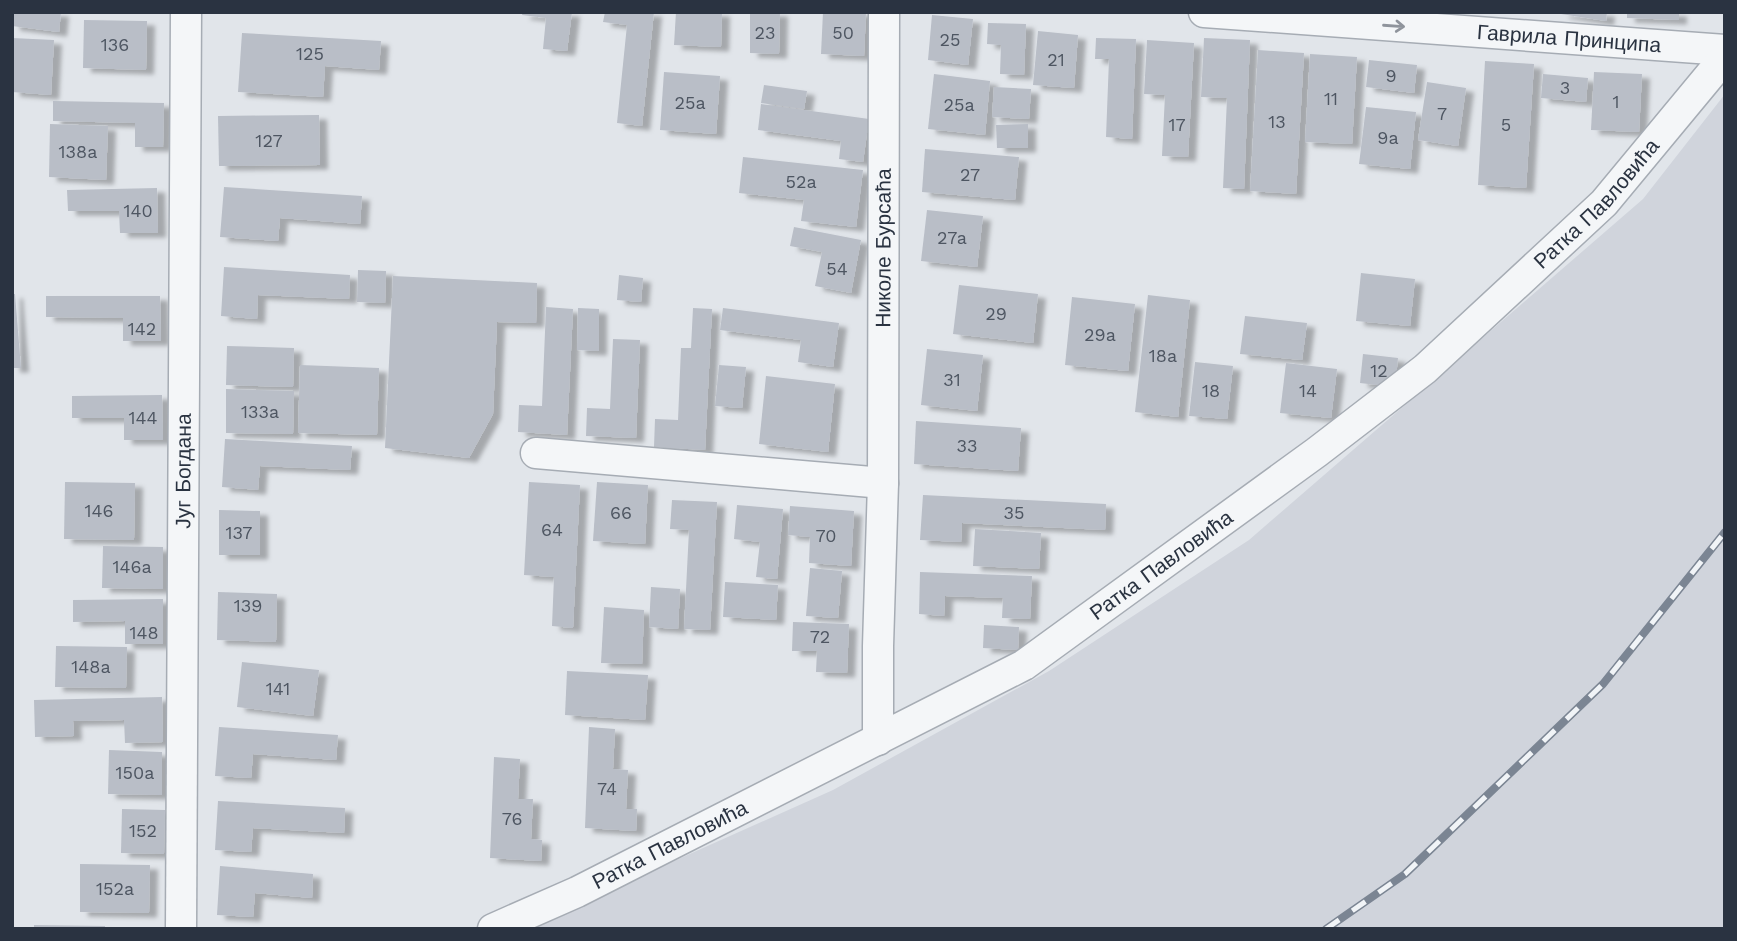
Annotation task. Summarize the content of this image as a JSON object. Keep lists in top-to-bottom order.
{
  "streets": {
    "street": [
      "Гаврила Принципа",
      "Ратка Павловића",
      "Николе Бурсаћа",
      "Југ Богдана"
    ]
  },
  "crossings": [
    ["Ратка Павловића", "Николе Бурсаћа"]
  ],
  "one_way": ["Гаврила Принципа"],
  "house_numbers": [
    "23",
    "50",
    "25",
    "136",
    "125",
    "21",
    "9",
    "3",
    "11",
    "1",
    "25a",
    "25a",
    "7",
    "13",
    "17",
    "5",
    "9a",
    "127",
    "138a",
    "27",
    "52a",
    "140",
    "27a",
    "54",
    "29",
    "142",
    "29a",
    "18a",
    "12",
    "31",
    "18",
    "14",
    "133a",
    "144",
    "33",
    "146",
    "66",
    "35",
    "64",
    "137",
    "70",
    "146a",
    "139",
    "148",
    "72",
    "148a",
    "141",
    "150a",
    "74",
    "76",
    "152",
    "152a"
  ]
}
